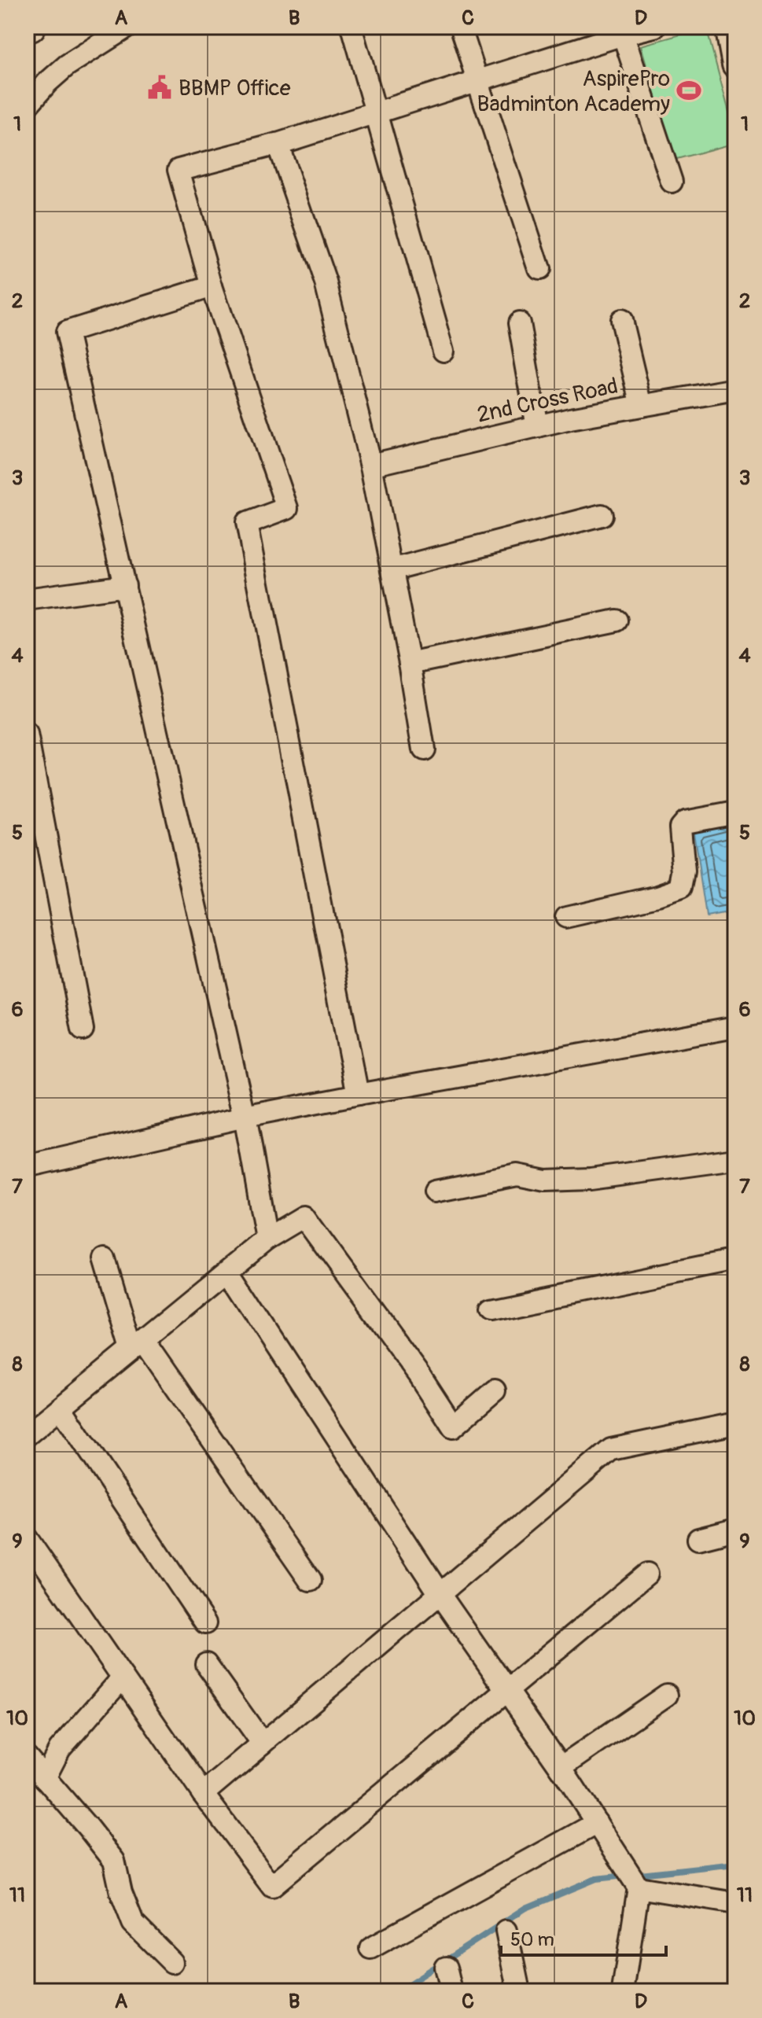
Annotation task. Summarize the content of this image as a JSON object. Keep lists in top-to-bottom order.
{
  "streets": {
    "street": ["2nd Cross Road"]
  },
  "places": {
    "public building": ["BBMP Office"],
    "sports": ["AspirePro Badminton Academy"]
  },
  "scale_bar": "50 m",
  "grid": {
    "columns": [
      "A",
      "B",
      "C",
      "D"
    ],
    "rows": [
      "1",
      "2",
      "3",
      "4",
      "5",
      "6",
      "7",
      "8",
      "9",
      "10",
      "11"
    ]
  }
}
